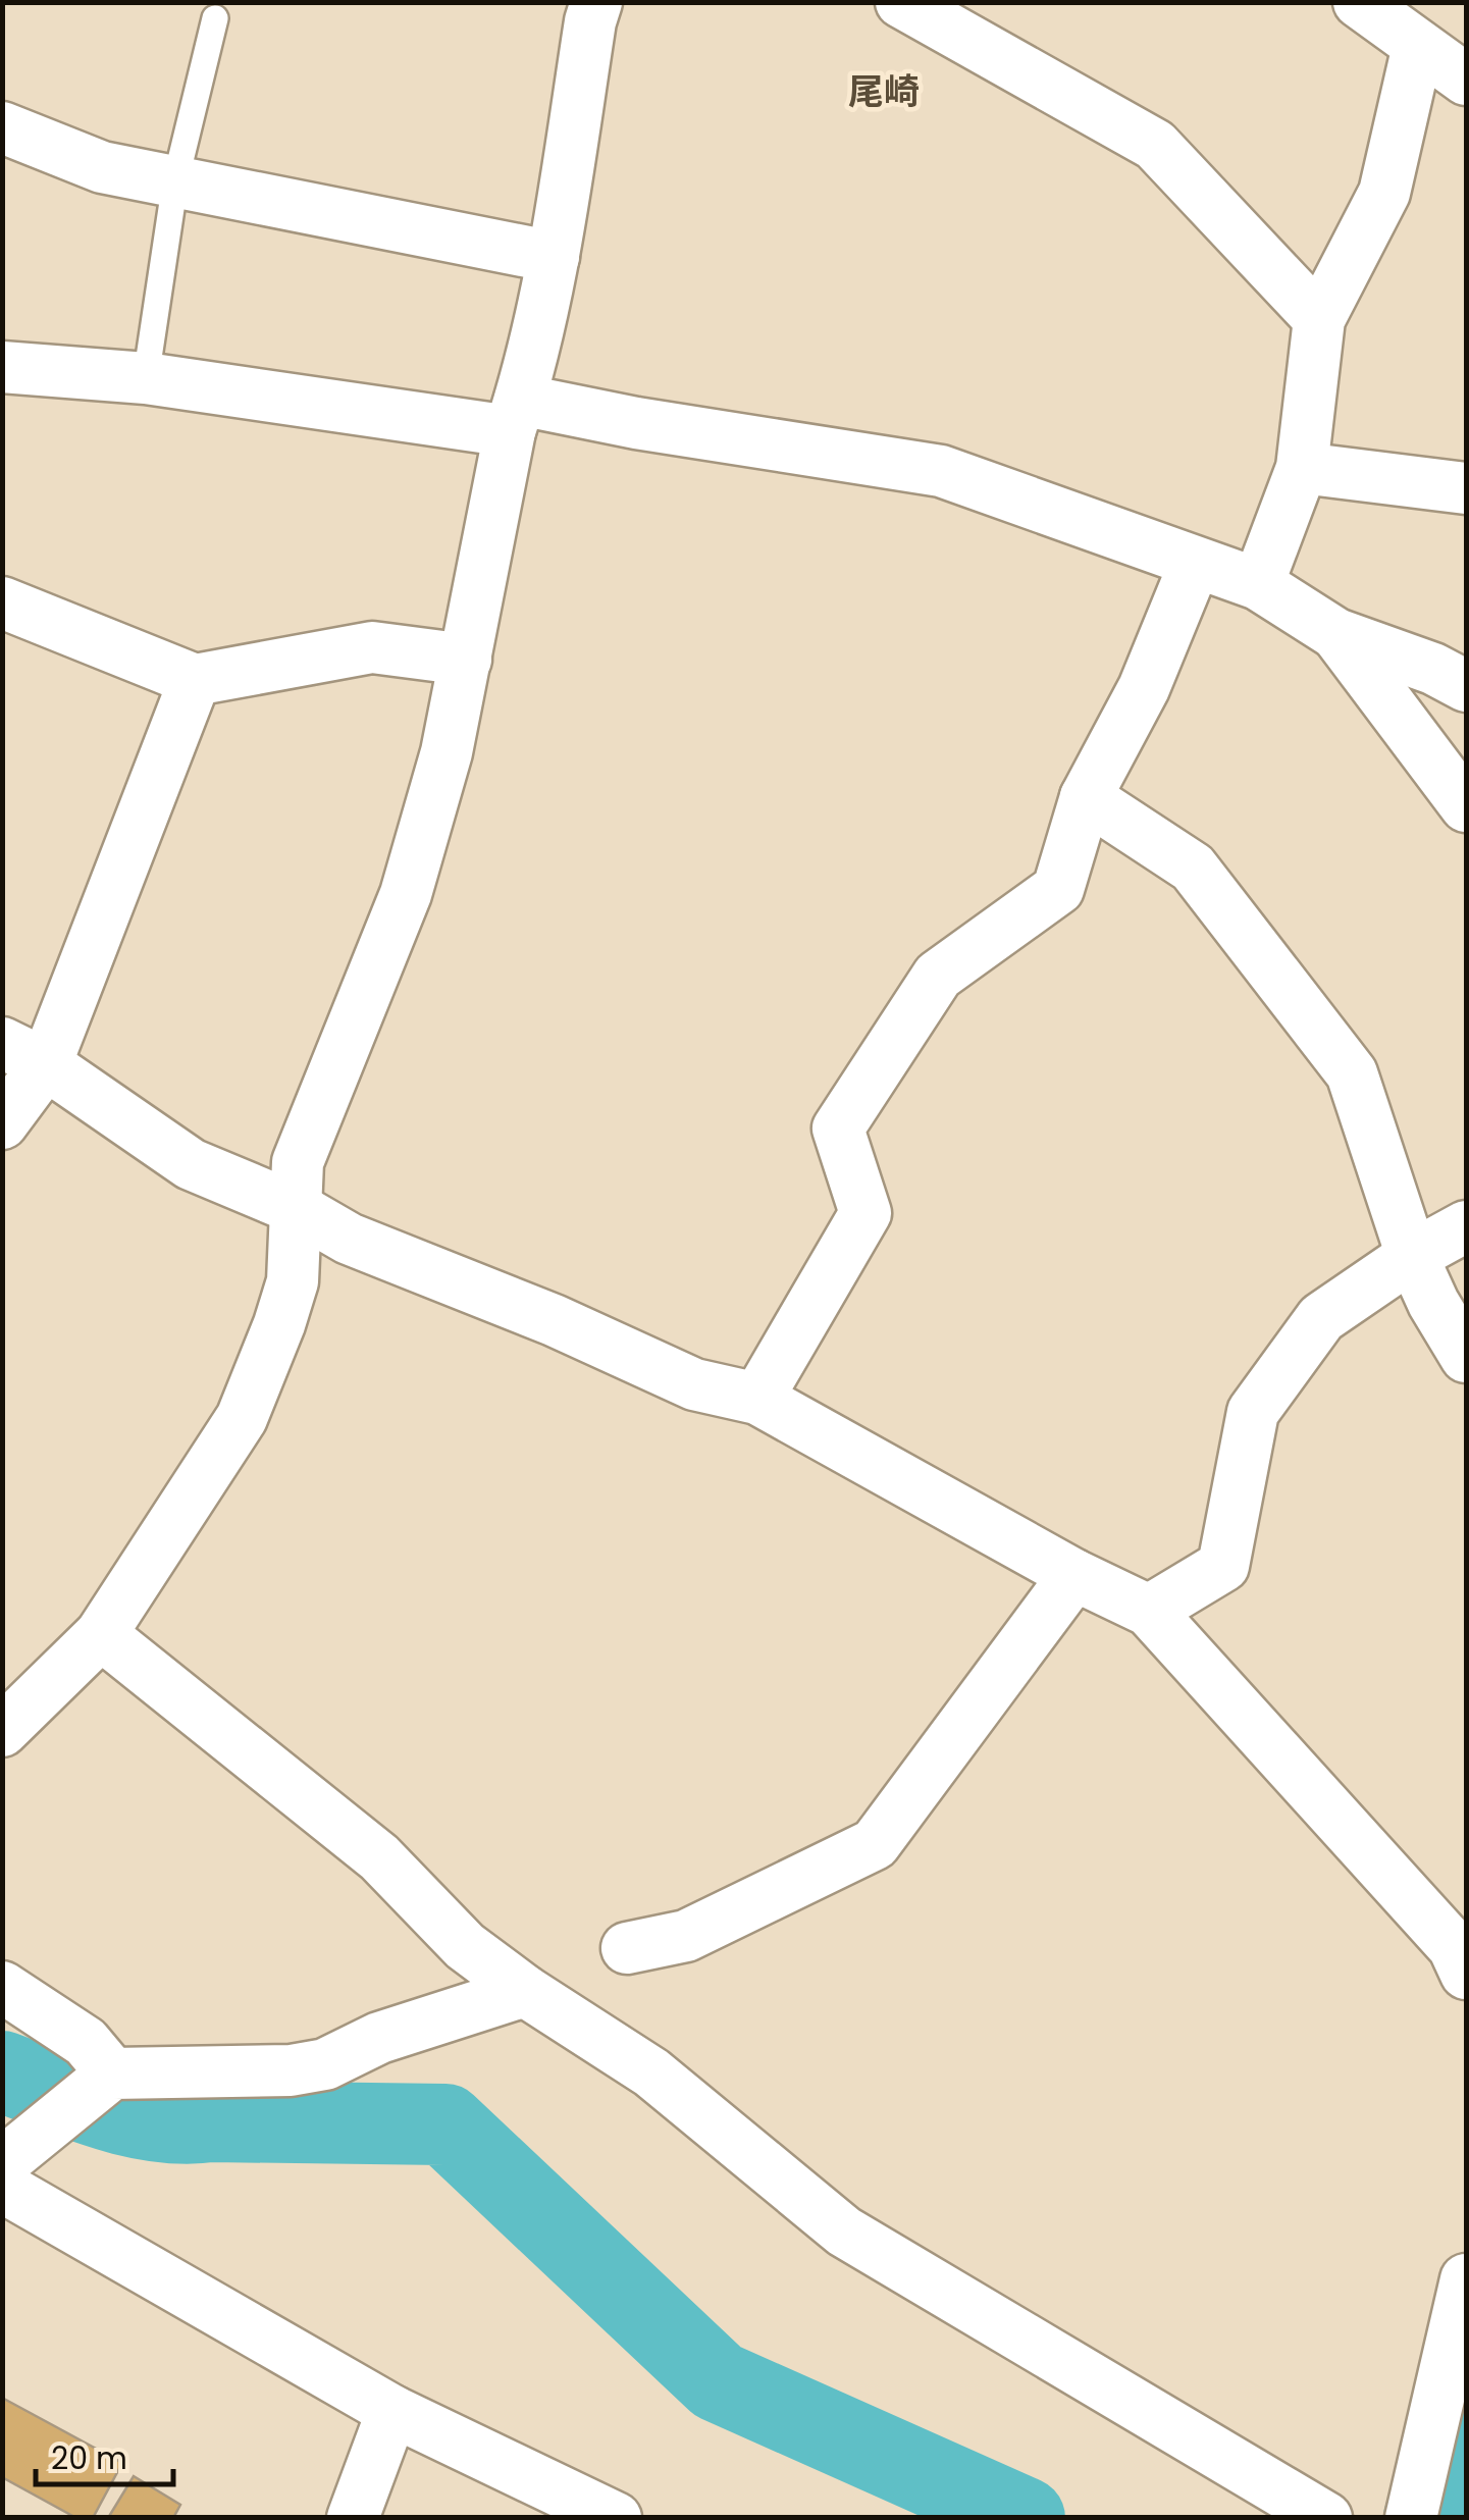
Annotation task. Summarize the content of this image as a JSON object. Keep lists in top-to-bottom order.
{
  "districts": ["尾崎"],
  "scale_bar": "20 m"
}
